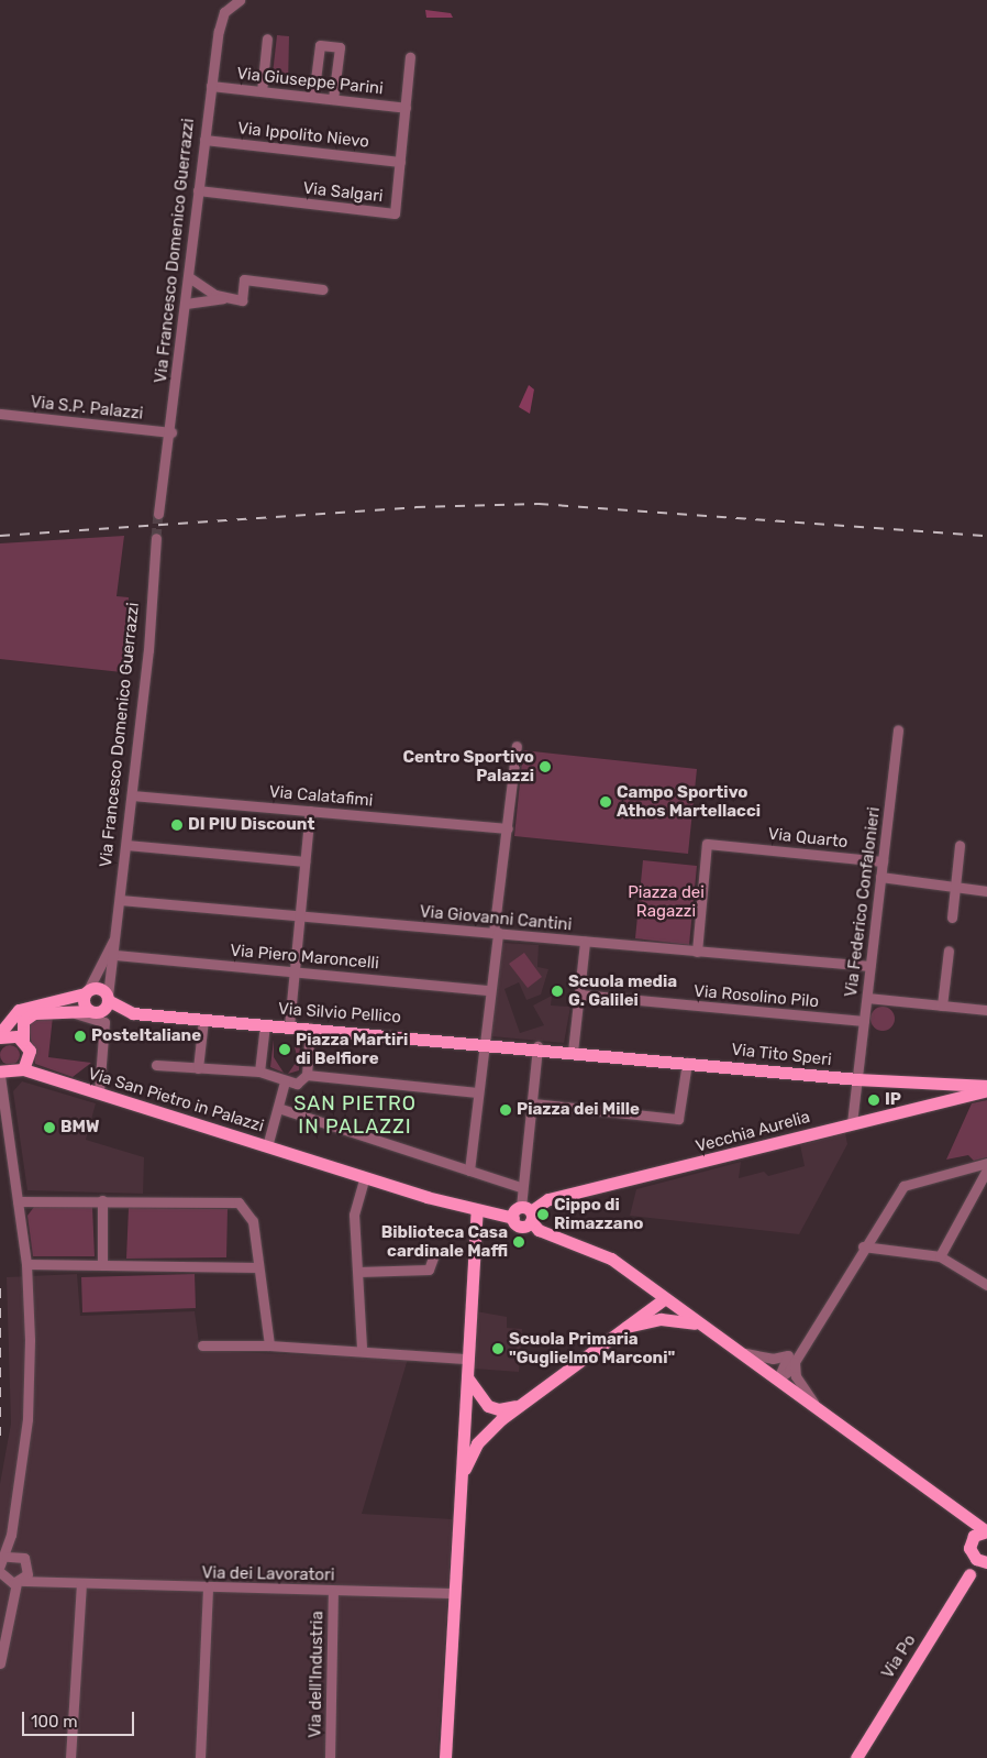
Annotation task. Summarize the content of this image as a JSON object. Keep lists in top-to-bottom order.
{
  "streets": {
    "main road": [
      "Via Silvio Pellico",
      "Via Tito Speri",
      "Via San Pietro in Palazzi",
      "Vecchia Aurelia",
      "Via Po"
    ],
    "street": [
      "Via Giuseppe Parini",
      "Via Ippolito Nievo",
      "Via Salgari",
      "Via Francesco Domenico Guerrazzi",
      "Via S.P. Palazzi",
      "Via Calatafimi",
      "Via Quarto",
      "Via Federico Confalonieri",
      "Via Giovanni Cantini",
      "Via Piero Maroncelli",
      "Via Rosolino Pilo",
      "Via dei Lavoratori",
      "Via dell'Industria"
    ]
  },
  "crossings": [
    ["Via Giuseppe Parini", "Via Salgari"],
    ["Via Giuseppe Parini", "Via Francesco Domenico Guerrazzi"],
    ["Via Ippolito Nievo", "Via Salgari"],
    ["Via Ippolito Nievo", "Via Francesco Domenico Guerrazzi"],
    ["Via Salgari", "Via Francesco Domenico Guerrazzi"],
    ["Via Francesco Domenico Guerrazzi", "Via S.P. Palazzi"],
    ["Via Francesco Domenico Guerrazzi", "Via Calatafimi"],
    ["Via Francesco Domenico Guerrazzi", "Via Giovanni Cantini"],
    ["Via Francesco Domenico Guerrazzi", "Via Piero Maroncelli"],
    ["Via Francesco Domenico Guerrazzi", "Via Silvio Pellico"],
    ["Via Quarto", "Via Federico Confalonieri"],
    ["Via Quarto", "Via Giovanni Cantini"],
    ["Via Federico Confalonieri", "Via Giovanni Cantini"],
    ["Via Federico Confalonieri", "Via Rosolino Pilo"],
    ["Via Federico Confalonieri", "Via Tito Speri"],
    ["Via Federico Confalonieri", "Vecchia Aurelia"],
    ["Via Silvio Pellico", "Via Tito Speri"],
    ["Via San Pietro in Palazzi", "Vecchia Aurelia"],
    ["Via dei Lavoratori", "Via dell'Industria"]
  ],
  "districts": ["SAN PIETRO IN PALAZZI"],
  "parks": ["Piazza dei Ragazzi"],
  "places": [
    "Centro Sportivo Palazzi",
    "Campo Sportivo Athos Martellacci",
    "DI PIU Discount",
    "Scuola media G. Galilei",
    "PosteItaliane",
    "Piazza Martiri di Belfiore",
    "IP",
    "Piazza dei Mille",
    "BMW",
    "Cippo di Rimazzano",
    "Biblioteca Casa cardinale Maffi",
    "Scuola Primaria \"Guglielmo Marconi\""
  ],
  "scale_bar": "100 m"
}
